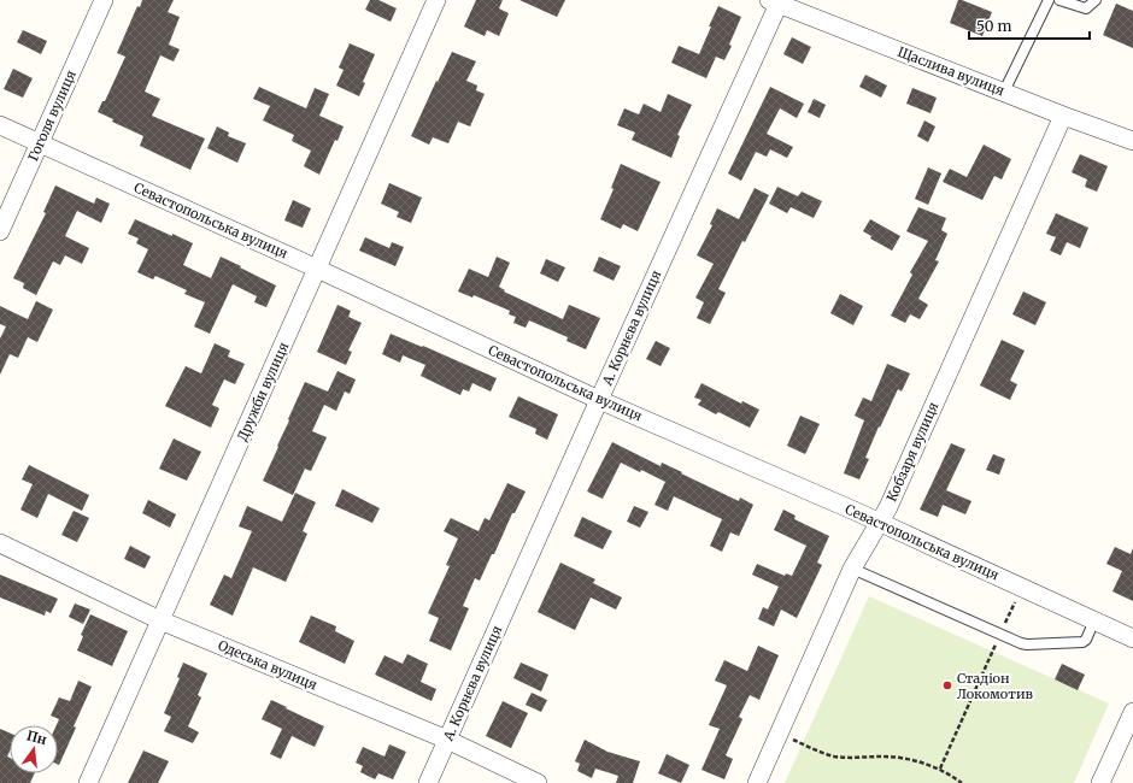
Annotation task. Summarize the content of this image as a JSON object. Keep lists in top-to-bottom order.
{
  "streets": {
    "street": [
      "Щаслива вулиця",
      "Гоголя вулиця",
      "Севастопольська вулиця",
      "А. Корнєва вулиця",
      "Дружби вулиця",
      "Кобзаря вулиця",
      "Одеська вулиця"
    ]
  },
  "crossings": [
    ["Щаслива вулиця", "А. Корнєва вулиця"],
    ["Щаслива вулиця", "Кобзаря вулиця"],
    ["Гоголя вулиця", "Севастопольська вулиця"],
    ["Севастопольська вулиця", "А. Корнєва вулиця"],
    ["Севастопольська вулиця", "Дружби вулиця"],
    ["Севастопольська вулиця", "Кобзаря вулиця"],
    ["А. Корнєва вулиця", "Одеська вулиця"],
    ["Дружби вулиця", "Одеська вулиця"]
  ],
  "places": ["Стадіон Локомотив"],
  "scale_bar": "50 m",
  "north": "top"
}
